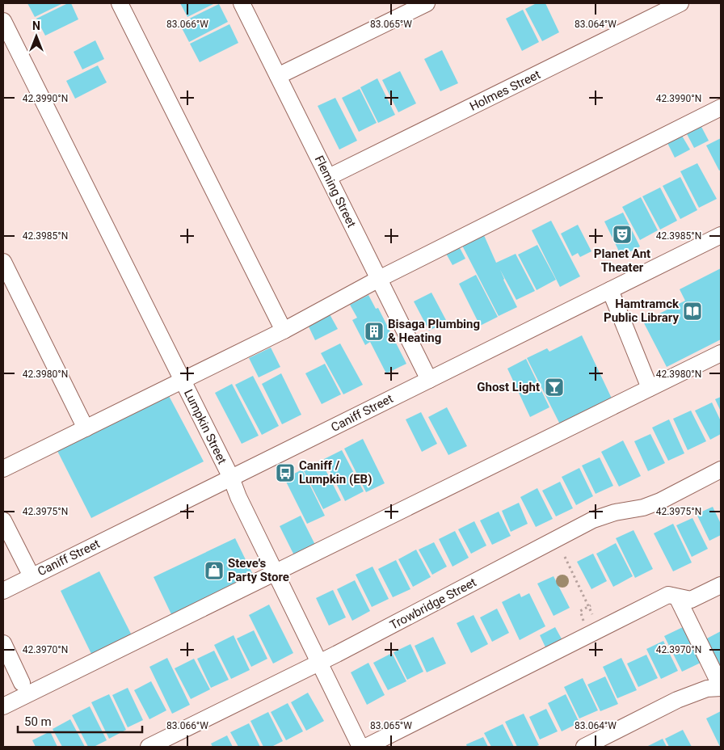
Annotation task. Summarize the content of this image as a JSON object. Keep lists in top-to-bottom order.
{
  "streets": {
    "street": [
      "Holmes Street",
      "Fleming Street",
      "Caniff Street",
      "Lumpkin Street",
      "Trowbridge Street"
    ]
  },
  "crossings": [
    ["Holmes Street", "Fleming Street"],
    ["Fleming Street", "Caniff Street"],
    ["Caniff Street", "Lumpkin Street"],
    ["Lumpkin Street", "Trowbridge Street"]
  ],
  "places": {
    "theatre": ["Planet Ant Theater"],
    "library": ["Hamtramck Public Library"],
    "building": ["Bisaga Plumbing & Heating"],
    "bar": ["Ghost Light"],
    "bus stop": ["Caniff / Lumpkin (EB)"],
    "shop": ["Steve's Party Store"]
  },
  "scale_bar": "50 m",
  "north": "top",
  "coordinates": [
    "83.066°W",
    "83.065°W",
    "83.064°W",
    "42.3990°N",
    "42.3985°N",
    "42.3980°N",
    "42.3975°N",
    "42.3970°N"
  ]
}
